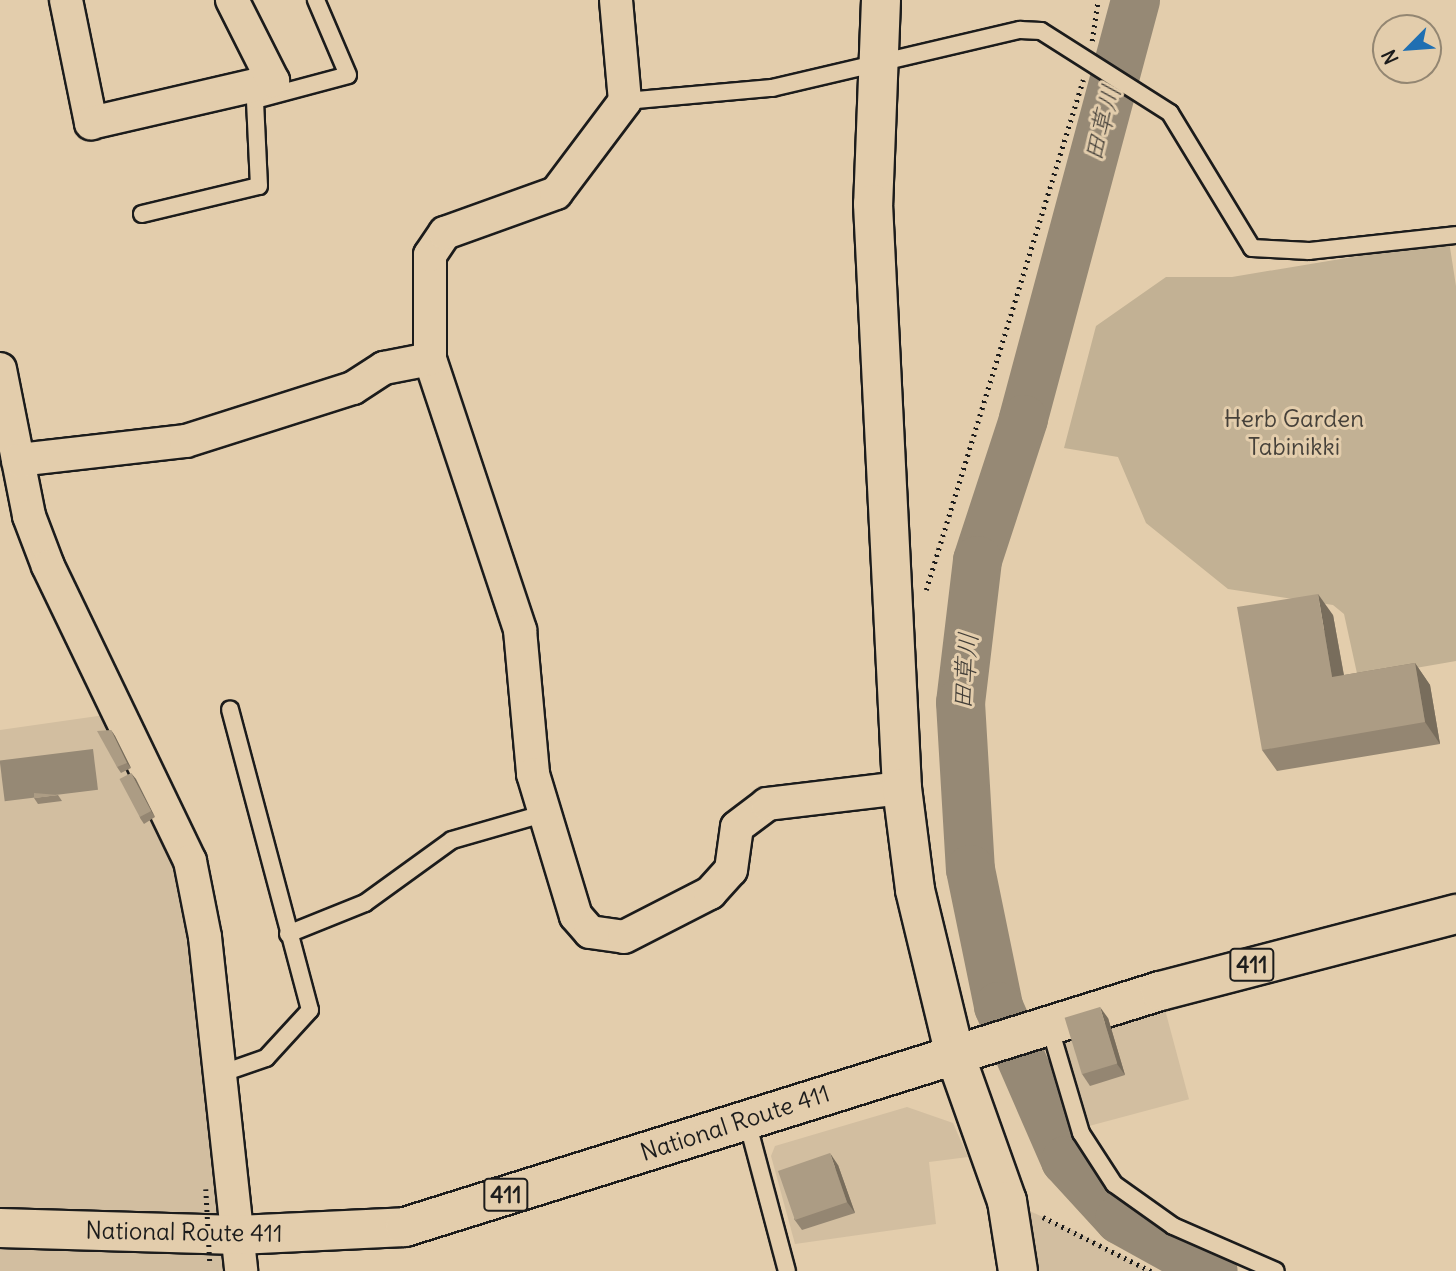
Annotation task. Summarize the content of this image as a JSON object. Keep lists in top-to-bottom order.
{
  "streets": {
    "main road": ["411", "National Route 411"]
  },
  "water": ["田草川"],
  "parks": ["Herb Garden Tabinikki"],
  "north": "bottom left"
}
